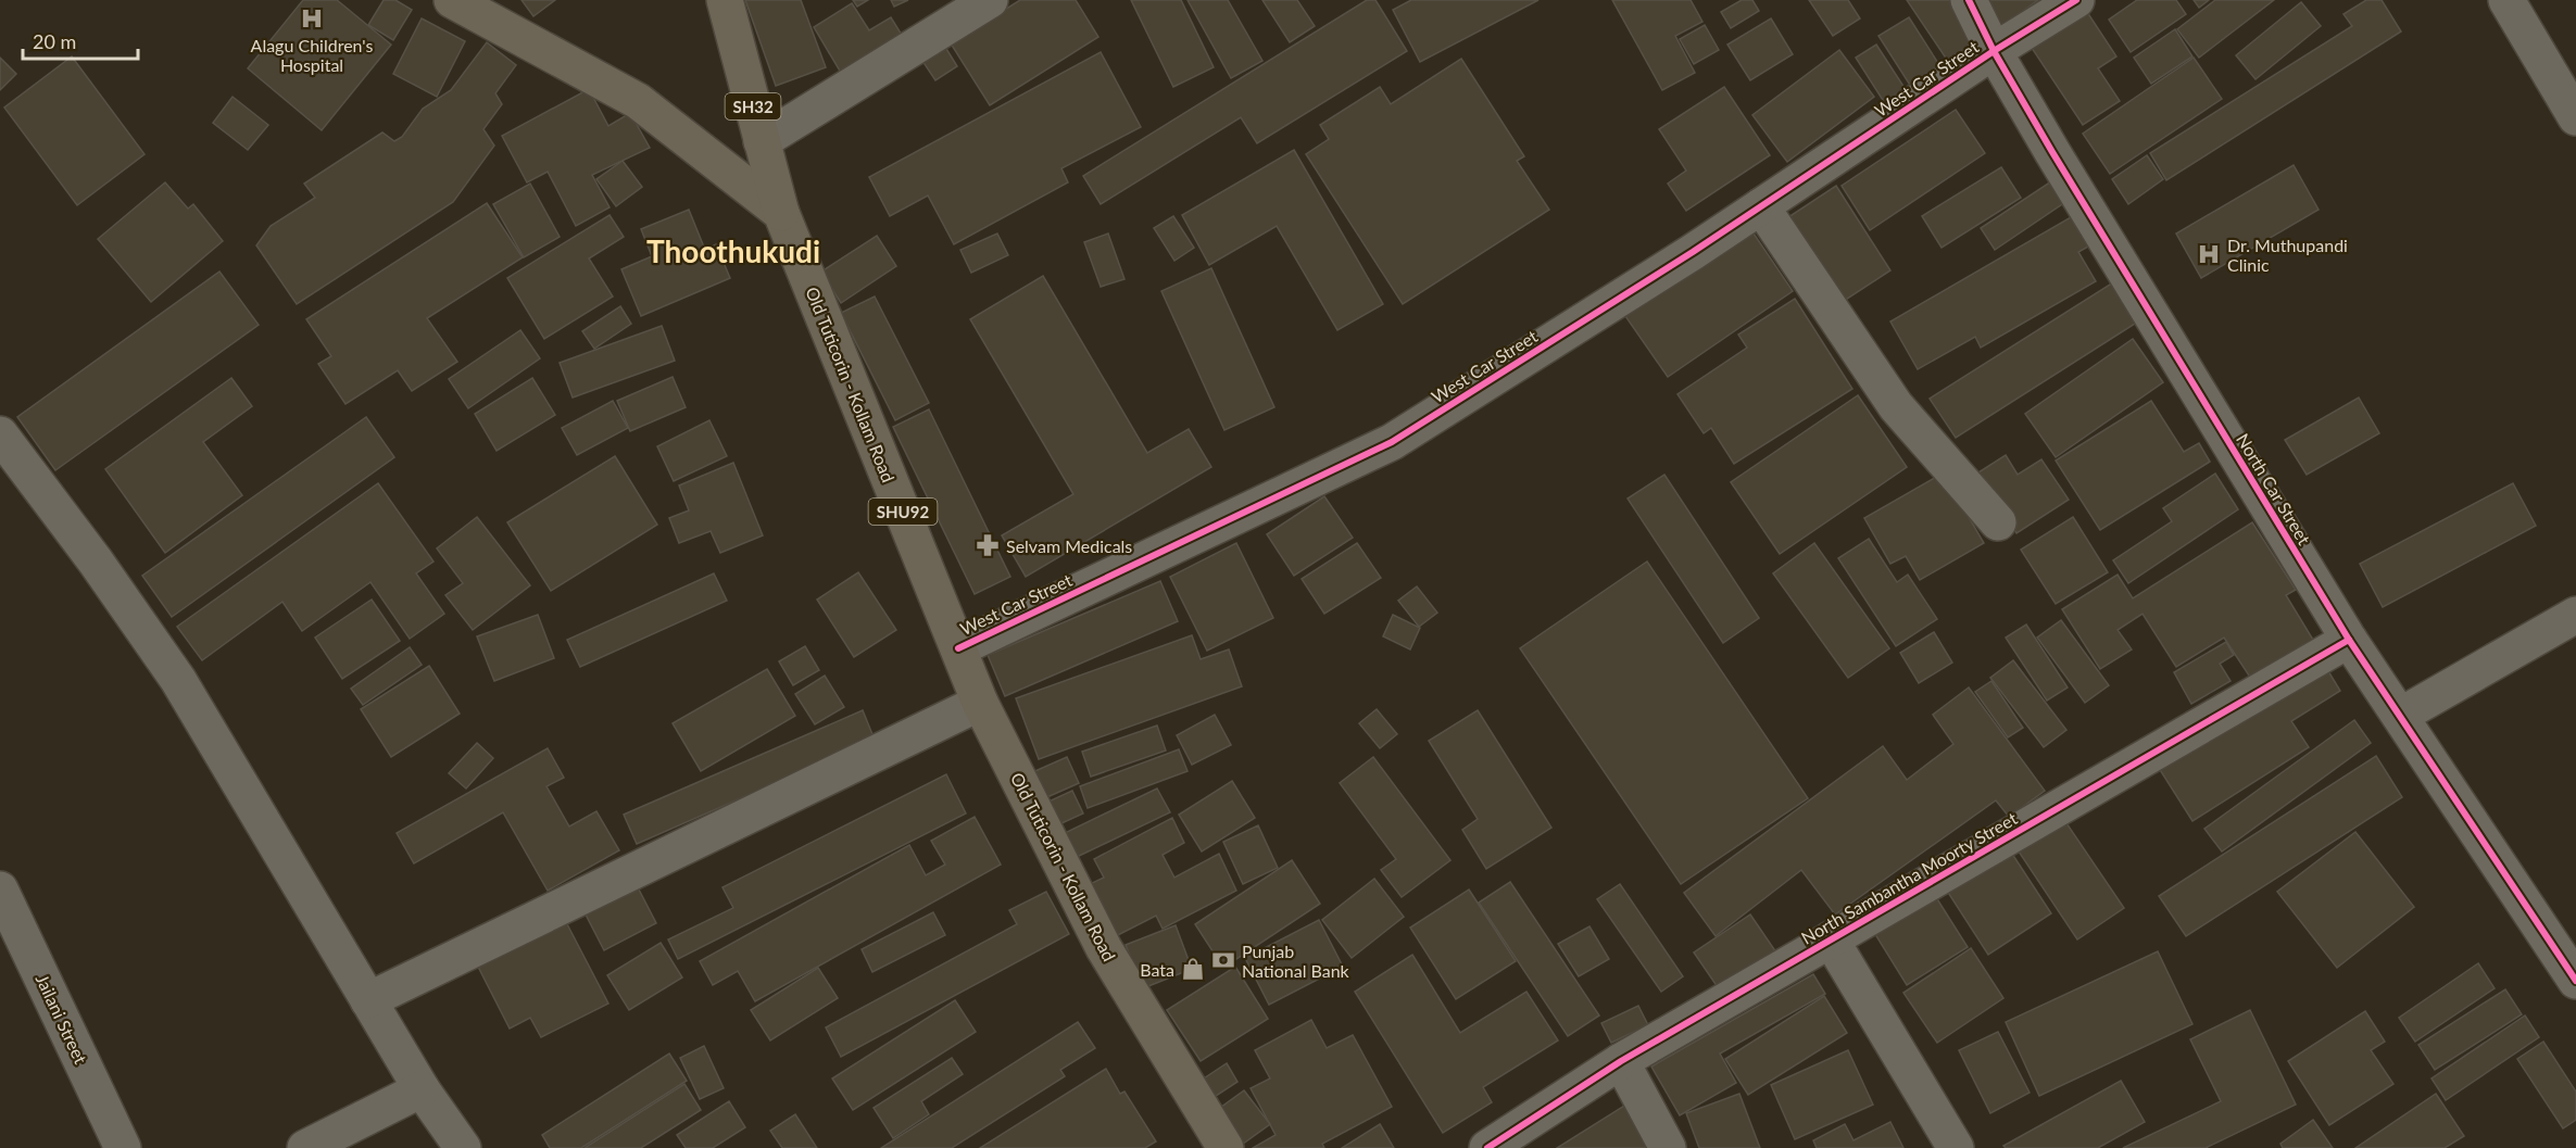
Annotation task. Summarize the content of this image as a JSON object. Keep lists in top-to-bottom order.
{
  "streets": {
    "main road": ["SH32", "Old Tuticorin - Kollam Road", "SHU92"],
    "street": [
      "West Car Street",
      "North Car Street",
      "North Sambantha Moorty Street",
      "Jailani Street"
    ]
  },
  "crossings": [
    ["West Car Street", "Old Tuticorin - Kollam Road"],
    ["West Car Street", "North Car Street"],
    ["SH32", "Old Tuticorin - Kollam Road"],
    ["North Car Street", "North Sambantha Moorty Street"]
  ],
  "districts": ["Thoothukudi"],
  "places": {
    "hospital": ["Alagu Children's Hospital", "Dr. Muthupandi Clinic"],
    "pharmacy": ["Selvam Medicals"],
    "bank": ["Punjab National Bank"],
    "shop": ["Bata"]
  },
  "scale_bar": "20 m"
}
